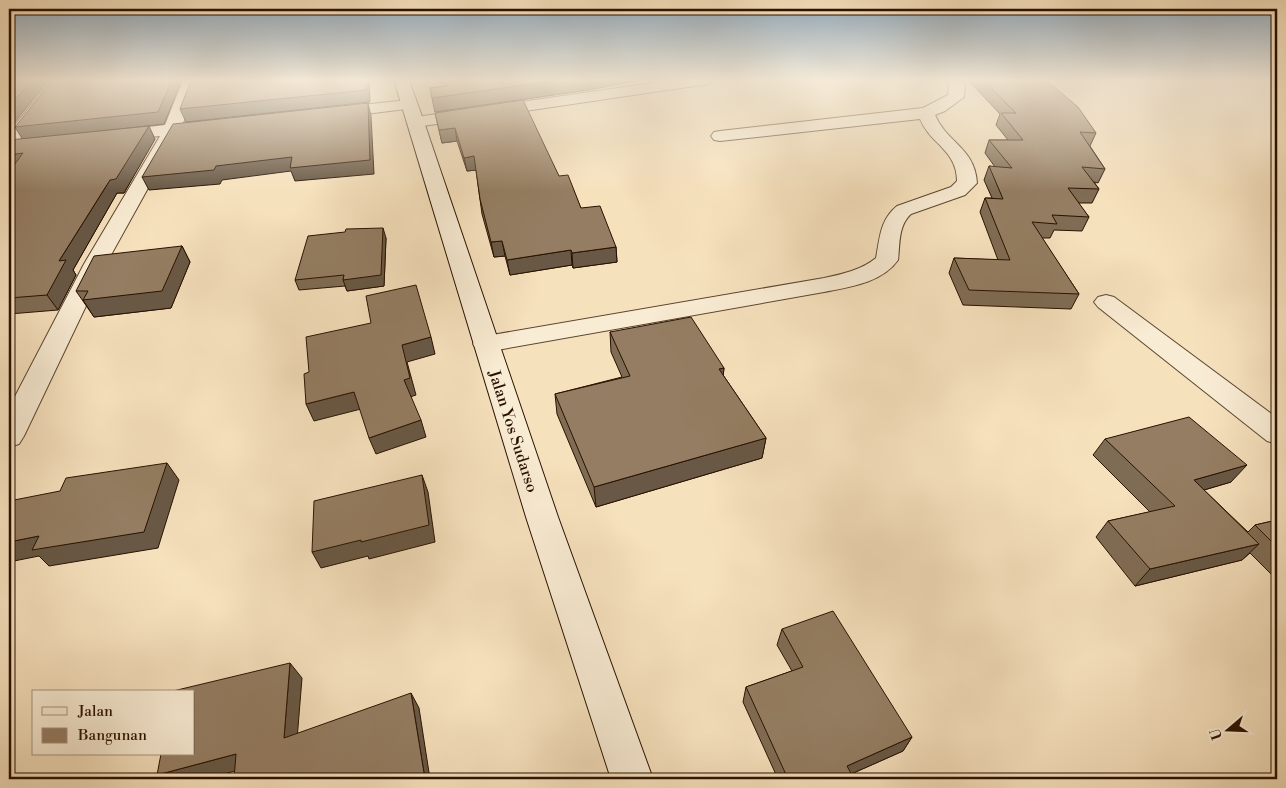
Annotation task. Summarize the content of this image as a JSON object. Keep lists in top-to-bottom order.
{
  "streets": {
    "street": ["Jalan Yos Sudarso"]
  },
  "legend": ["Jalan", "Bangunan"],
  "north": "left"
}
